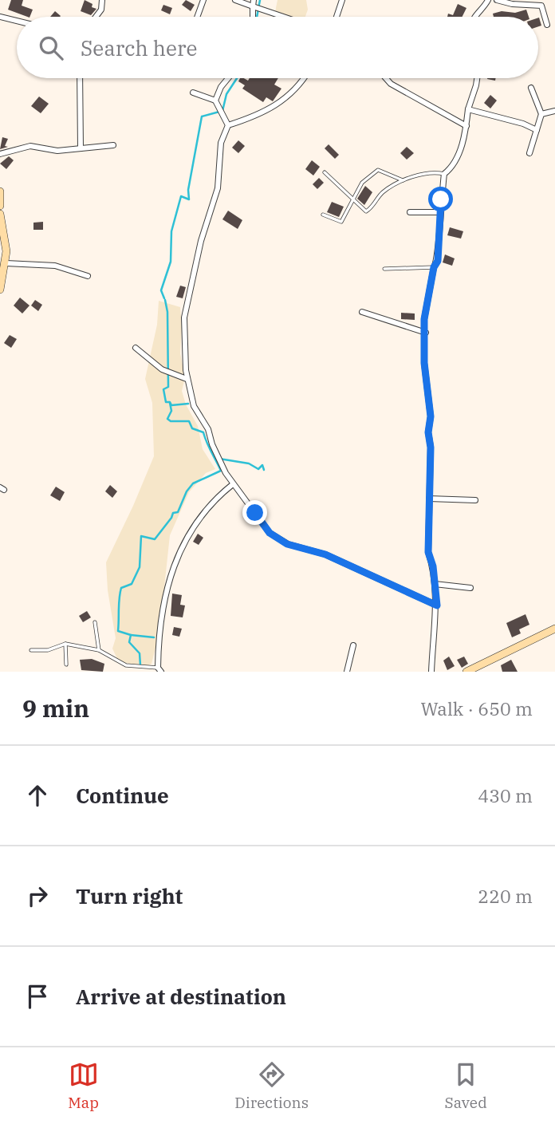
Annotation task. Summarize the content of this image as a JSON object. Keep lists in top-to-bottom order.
{
  "page": {
    "search": "Search here",
    "heading": ["9 min", "Walk · 650 m"],
    "list": [
      ["Continue", "430 m"],
      ["Turn right", "220 m"],
      "Arrive at destination"
    ],
    "nav": ["Map", "Directions", "Saved"]
  }
}
